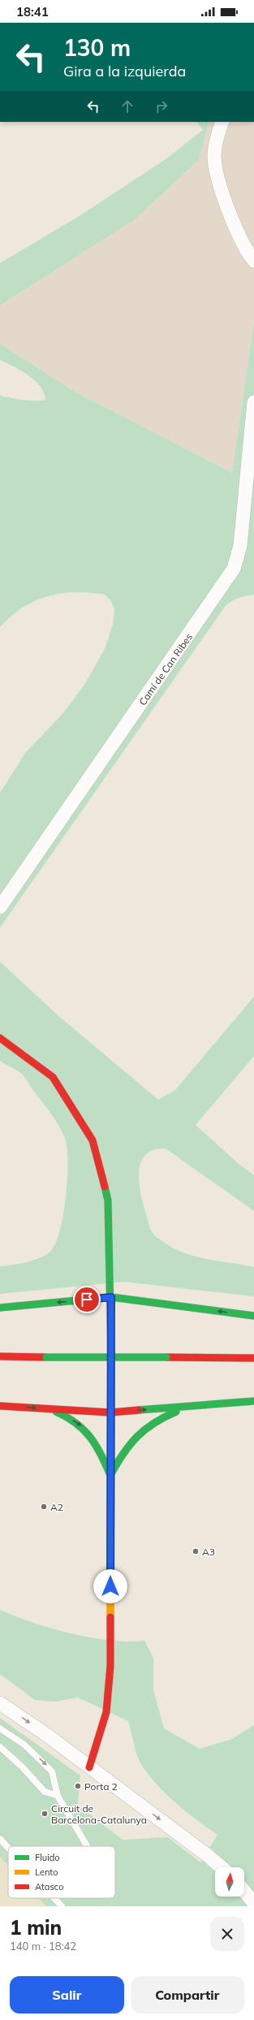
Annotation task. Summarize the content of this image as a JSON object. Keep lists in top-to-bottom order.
{
  "streets": {
    "street": ["Camí de Can Ribes"]
  },
  "places": [
    "A2",
    "A3",
    "Porta 2",
    "Circuit de Barcelona-Catalunya"
  ],
  "legend": ["Fluido", "Lento", "Atasco"],
  "north": "top",
  "page": {
    "status": "18:41",
    "turn": ["130 m", "Gira a la izquierda"],
    "heading": ["1 min", "140 m · 18:42"],
    "buttons": ["Salir", "Compartir"]
  }
}
